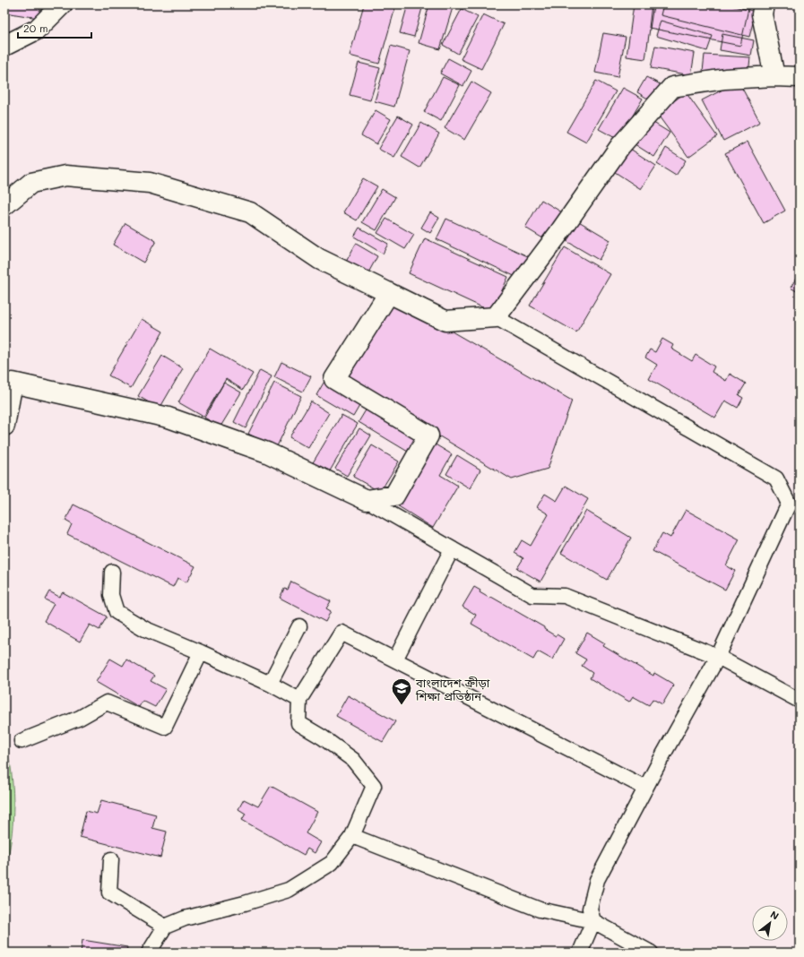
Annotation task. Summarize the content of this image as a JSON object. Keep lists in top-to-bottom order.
{
  "places": {
    "school or university": ["বাংলাদেশ ক্রীড়া শিক্ষা প্রতিষ্ঠান"]
  },
  "scale_bar": "20 m",
  "north": "top right"
}
